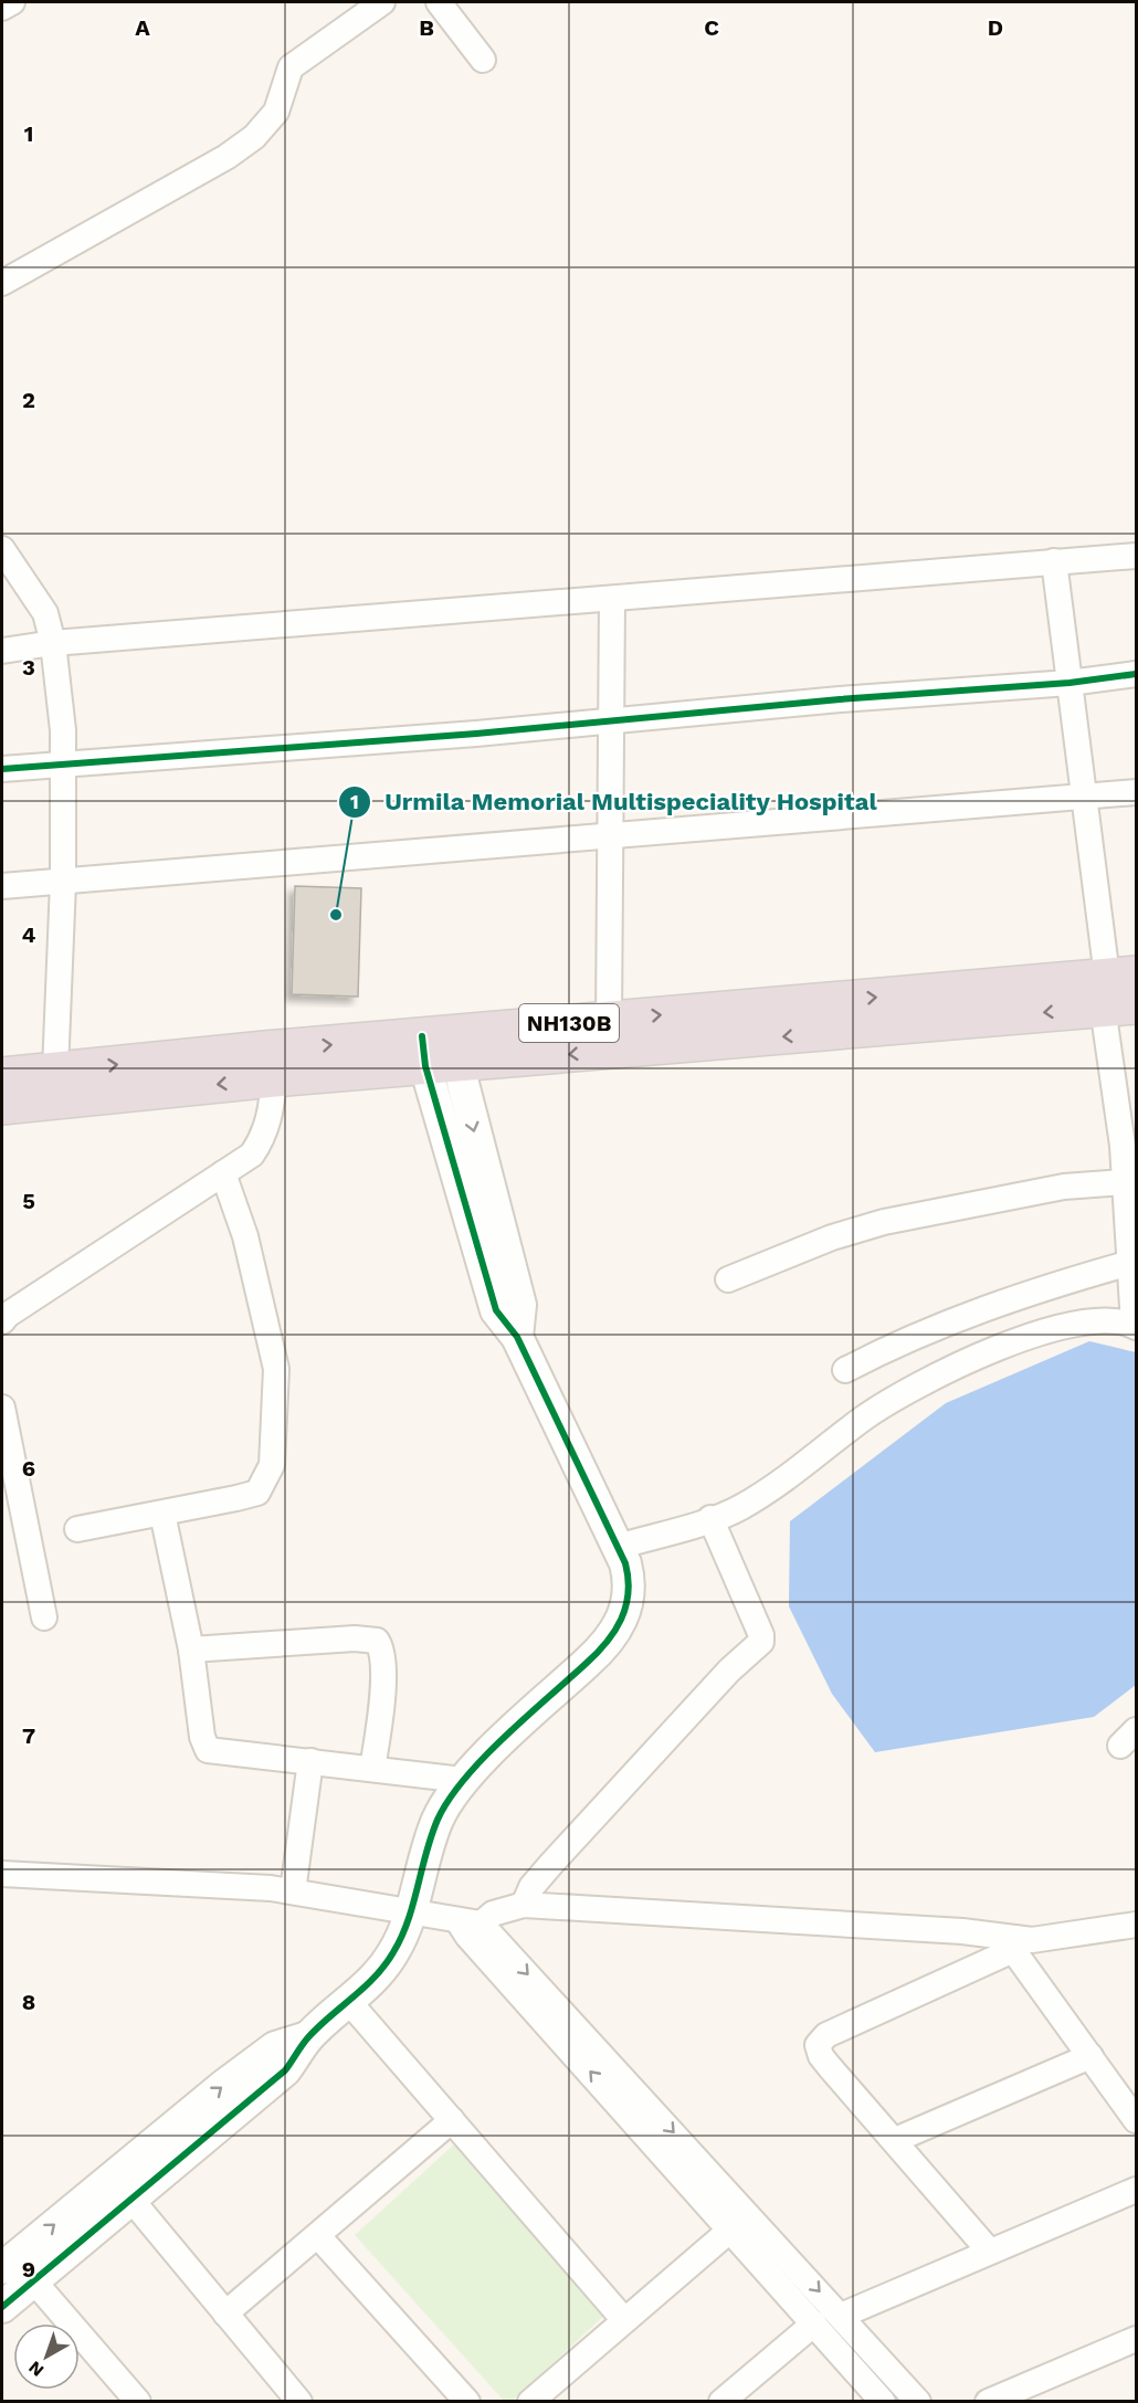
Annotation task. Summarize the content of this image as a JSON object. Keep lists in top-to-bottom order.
{
  "streets": {
    "highway": ["NH130B"]
  },
  "places": ["Urmila Memorial Multispeciality Hospital"],
  "north": "bottom left",
  "grid": {
    "columns": [
      "A",
      "B",
      "C",
      "D"
    ],
    "rows": [
      "1",
      "2",
      "3",
      "4",
      "5",
      "6",
      "7",
      "8",
      "9"
    ]
  }
}
